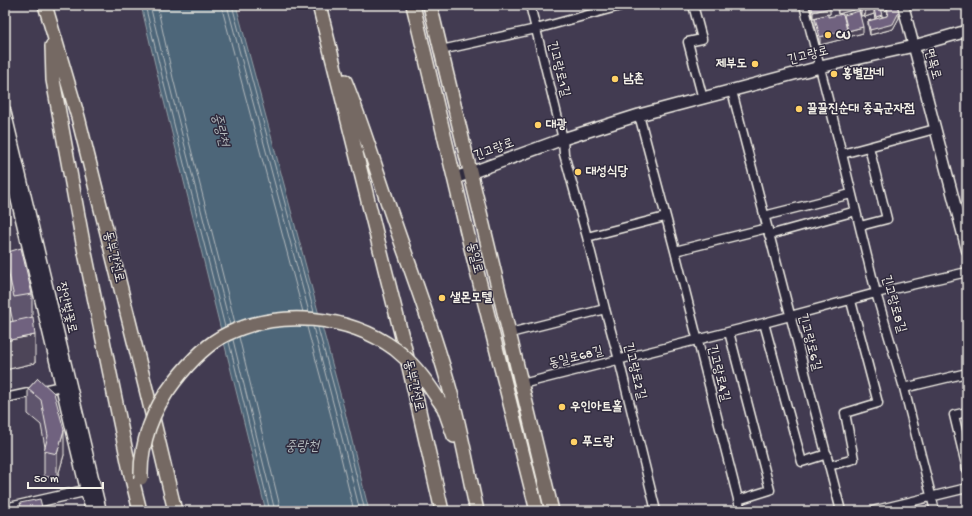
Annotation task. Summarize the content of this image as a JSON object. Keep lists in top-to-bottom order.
{
  "streets": {
    "main road": ["긴고랑로", "동부간선로", "동일로"],
    "street": [
      "면목로",
      "긴고랑로1길",
      "긴고랑로8길",
      "장안벚꽃로",
      "긴고랑로6길",
      "동일로68길",
      "긴고랑로2길",
      "긴고랑로4길"
    ]
  },
  "crossings": [
    ["긴고랑로", "면목로"],
    ["긴고랑로", "긴고랑로1길"],
    ["긴고랑로", "동일로"],
    ["긴고랑로", "긴고랑로8길"],
    ["긴고랑로", "긴고랑로6길"],
    ["긴고랑로", "긴고랑로2길"],
    ["긴고랑로", "긴고랑로4길"],
    ["긴고랑로1길", "긴고랑로2길"],
    ["동일로", "동일로68길"],
    ["긴고랑로8길", "동일로68길"],
    ["긴고랑로6길", "동일로68길"],
    ["동일로68길", "긴고랑로2길"],
    ["동일로68길", "긴고랑로4길"]
  ],
  "water": ["중랑천"],
  "places": [
    "CU",
    "제부도",
    "홍별감네",
    "남촌",
    "꿀꿀진순대 중곡군자점",
    "대광",
    "대성식당",
    "샐몬모텔",
    "우인아트홀",
    "푸드랑"
  ],
  "scale_bar": "50 m"
}
